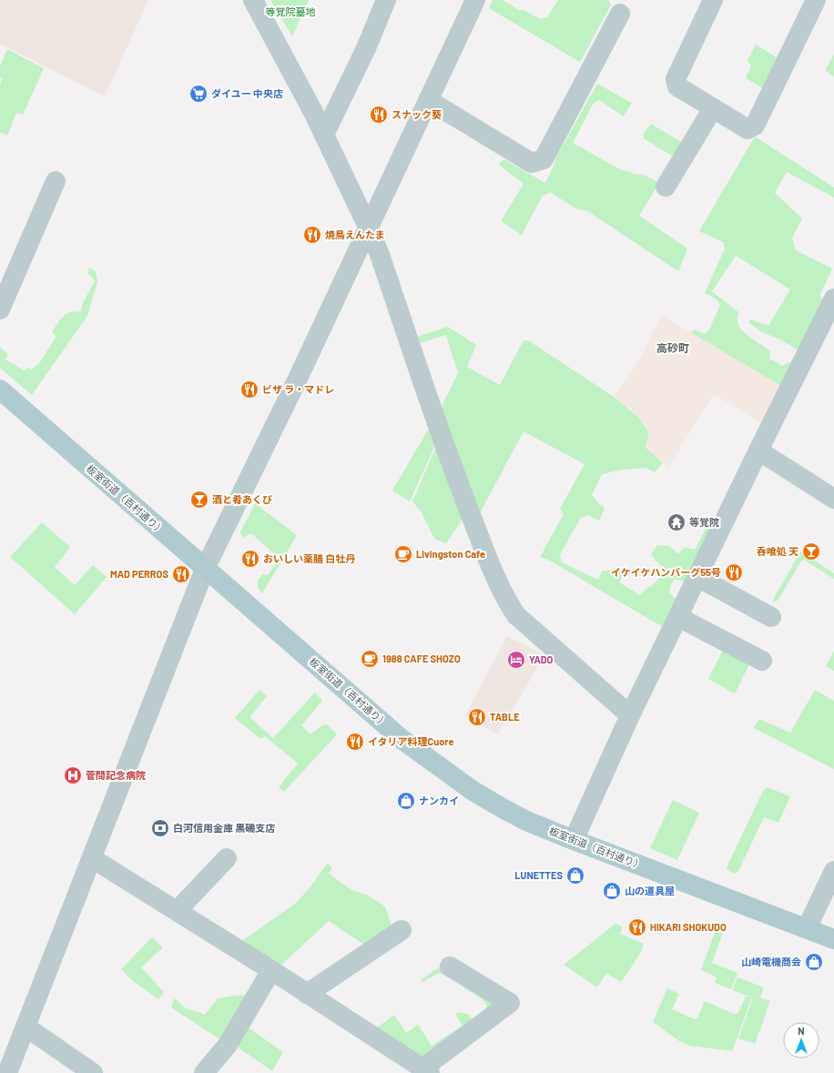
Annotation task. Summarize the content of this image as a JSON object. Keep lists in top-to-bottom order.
{
  "streets": {
    "main road": ["板室街道（百村通り）"]
  },
  "districts": ["高砂町"],
  "parks": ["等覚院墓地"],
  "places": {
    "supermarket": ["ダイユー 中央店"],
    "restaurant": [
      "スナック葵",
      "焼鳥えんたま",
      "ピザ ラ・マドレ",
      "おいしい薬膳 白牡丹",
      "イケイケハンバーグ55号",
      "MAD PERROS",
      "TABLE",
      "イタリア料理Cuore",
      "HIKARI SHOKUDO"
    ],
    "bar": ["酒と肴あくび", "呑喰処 天"],
    "temple": ["等覚院"],
    "cafe": ["Livingston Cafe", "1988 CAFE SHOZO"],
    "hotel": ["YADO"],
    "hospital": ["菅間記念病院"],
    "shop": [
      "ナンカイ",
      "LUNETTES",
      "山の道具屋",
      "山崎電機商会"
    ],
    "bank": ["白河信用金庫 黒磯支店"]
  },
  "north": "top"
}
